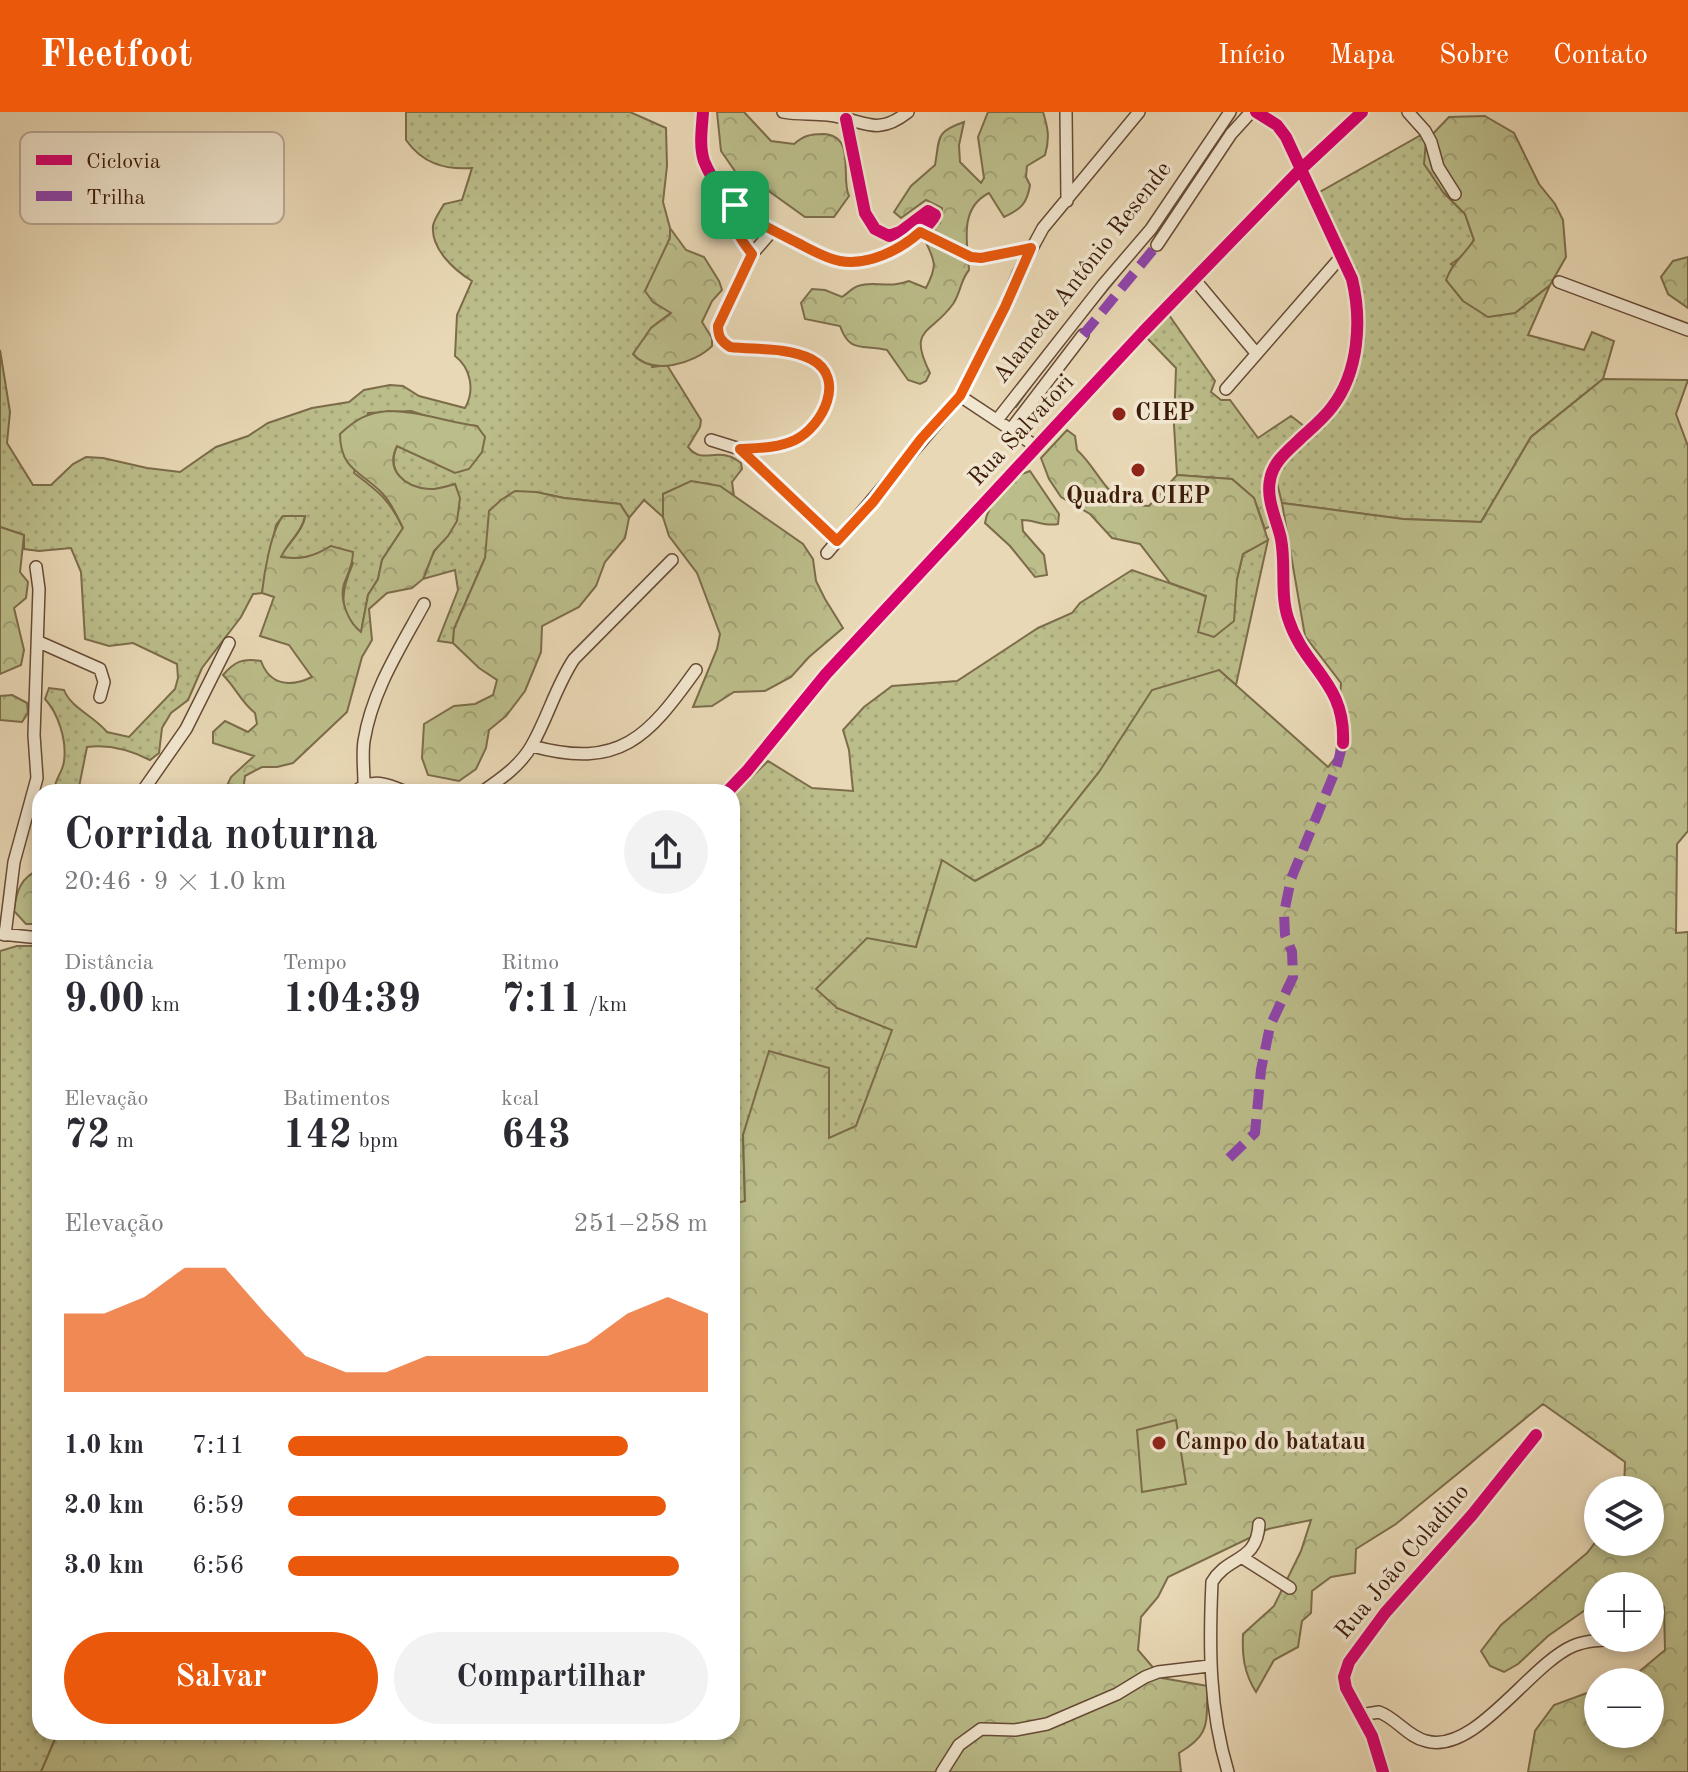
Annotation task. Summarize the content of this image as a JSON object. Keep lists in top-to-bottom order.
{
  "streets": {
    "street": ["Alameda Antônio Resende", "Rua Salvatori", "Rua João Coladino"]
  },
  "places": ["CIEP", "Quadra CIEP", "Campo do batatau"],
  "legend": ["Ciclovia", "Trilha"],
  "page": {
    "header": "Fleetfoot",
    "nav": [
      "Início",
      "Mapa",
      "Sobre",
      "Contato"
    ],
    "heading": ["Corrida noturna", "20:46 · 9 × 1.0 km"],
    "stats": [
      ["Distância", "9.00 km"],
      ["Tempo", "1:04:39"],
      ["Ritmo", "7:11 /km"],
      ["Elevação", "72 m"],
      ["Batimentos", "142 bpm"],
      ["kcal", "643"]
    ],
    "chart": ["Elevação", "251–258 m"],
    "list": [
      {
        "name": "1.0 km",
        "note": "7:11"
      },
      {
        "name": "2.0 km",
        "note": "6:59"
      },
      {
        "name": "3.0 km",
        "note": "6:56"
      }
    ],
    "map_buttons": ["+", "−"],
    "buttons": ["Salvar", "Compartilhar"]
  }
}
